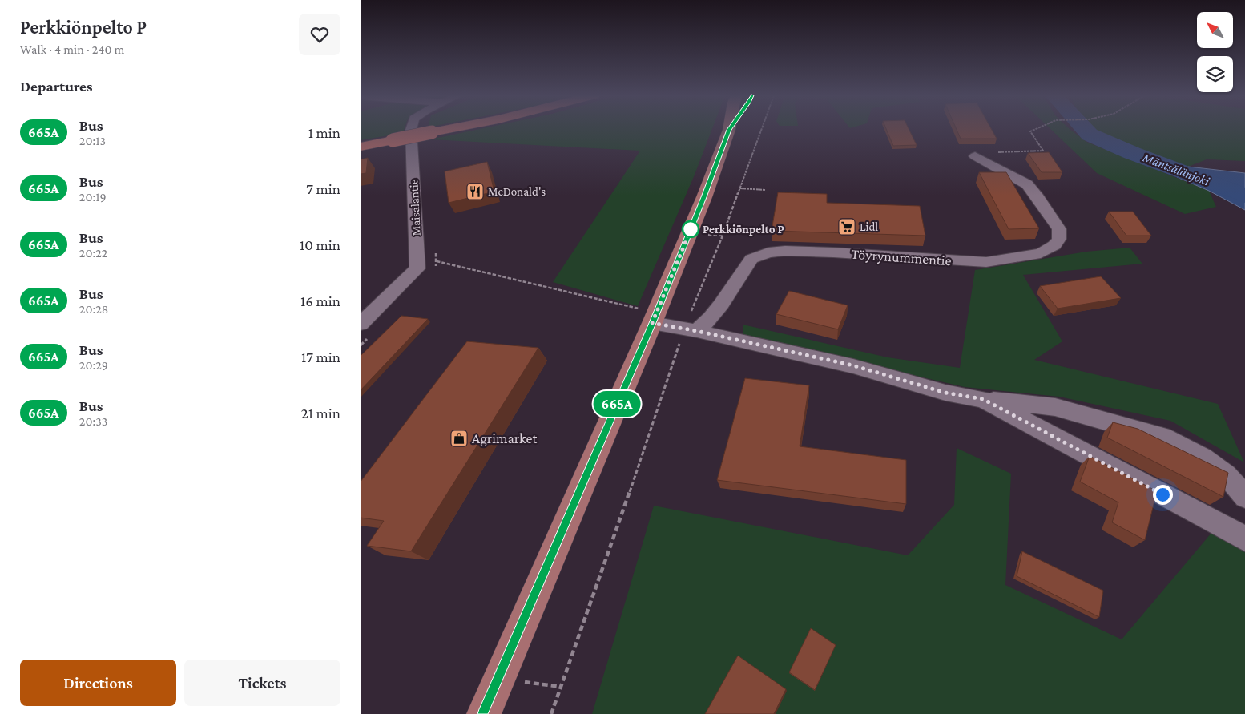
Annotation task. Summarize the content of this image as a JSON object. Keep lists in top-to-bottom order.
{
  "streets": {
    "street": ["Maisalantie", "Töyrynummentie"]
  },
  "water": ["Mäntsälänjoki"],
  "places": {
    "restaurant": ["McDonald's"],
    "supermarket": ["Lidl"],
    "other": ["Perkkiönpelto P"],
    "shop": ["Agrimarket"]
  },
  "lines": ["bus line 665A"],
  "north": "top left",
  "page": {
    "heading": [
      ["Perkkiönpelto P", "Walk · 4 min · 240 m"],
      "Departures"
    ],
    "on_map": "665A",
    "list": [
      {
        "mark": "665A",
        "name": "Bus",
        "note": "20:13",
        "value": "1 min"
      },
      {
        "mark": "665A",
        "name": "Bus",
        "note": "20:19",
        "value": "7 min"
      },
      {
        "mark": "665A",
        "name": "Bus",
        "note": "20:22",
        "value": "10 min"
      },
      {
        "mark": "665A",
        "name": "Bus",
        "note": "20:28",
        "value": "16 min"
      },
      {
        "mark": "665A",
        "name": "Bus",
        "note": "20:29",
        "value": "17 min"
      },
      {
        "mark": "665A",
        "name": "Bus",
        "note": "20:33",
        "value": "21 min"
      }
    ],
    "buttons": ["Directions", "Tickets"]
  }
}
